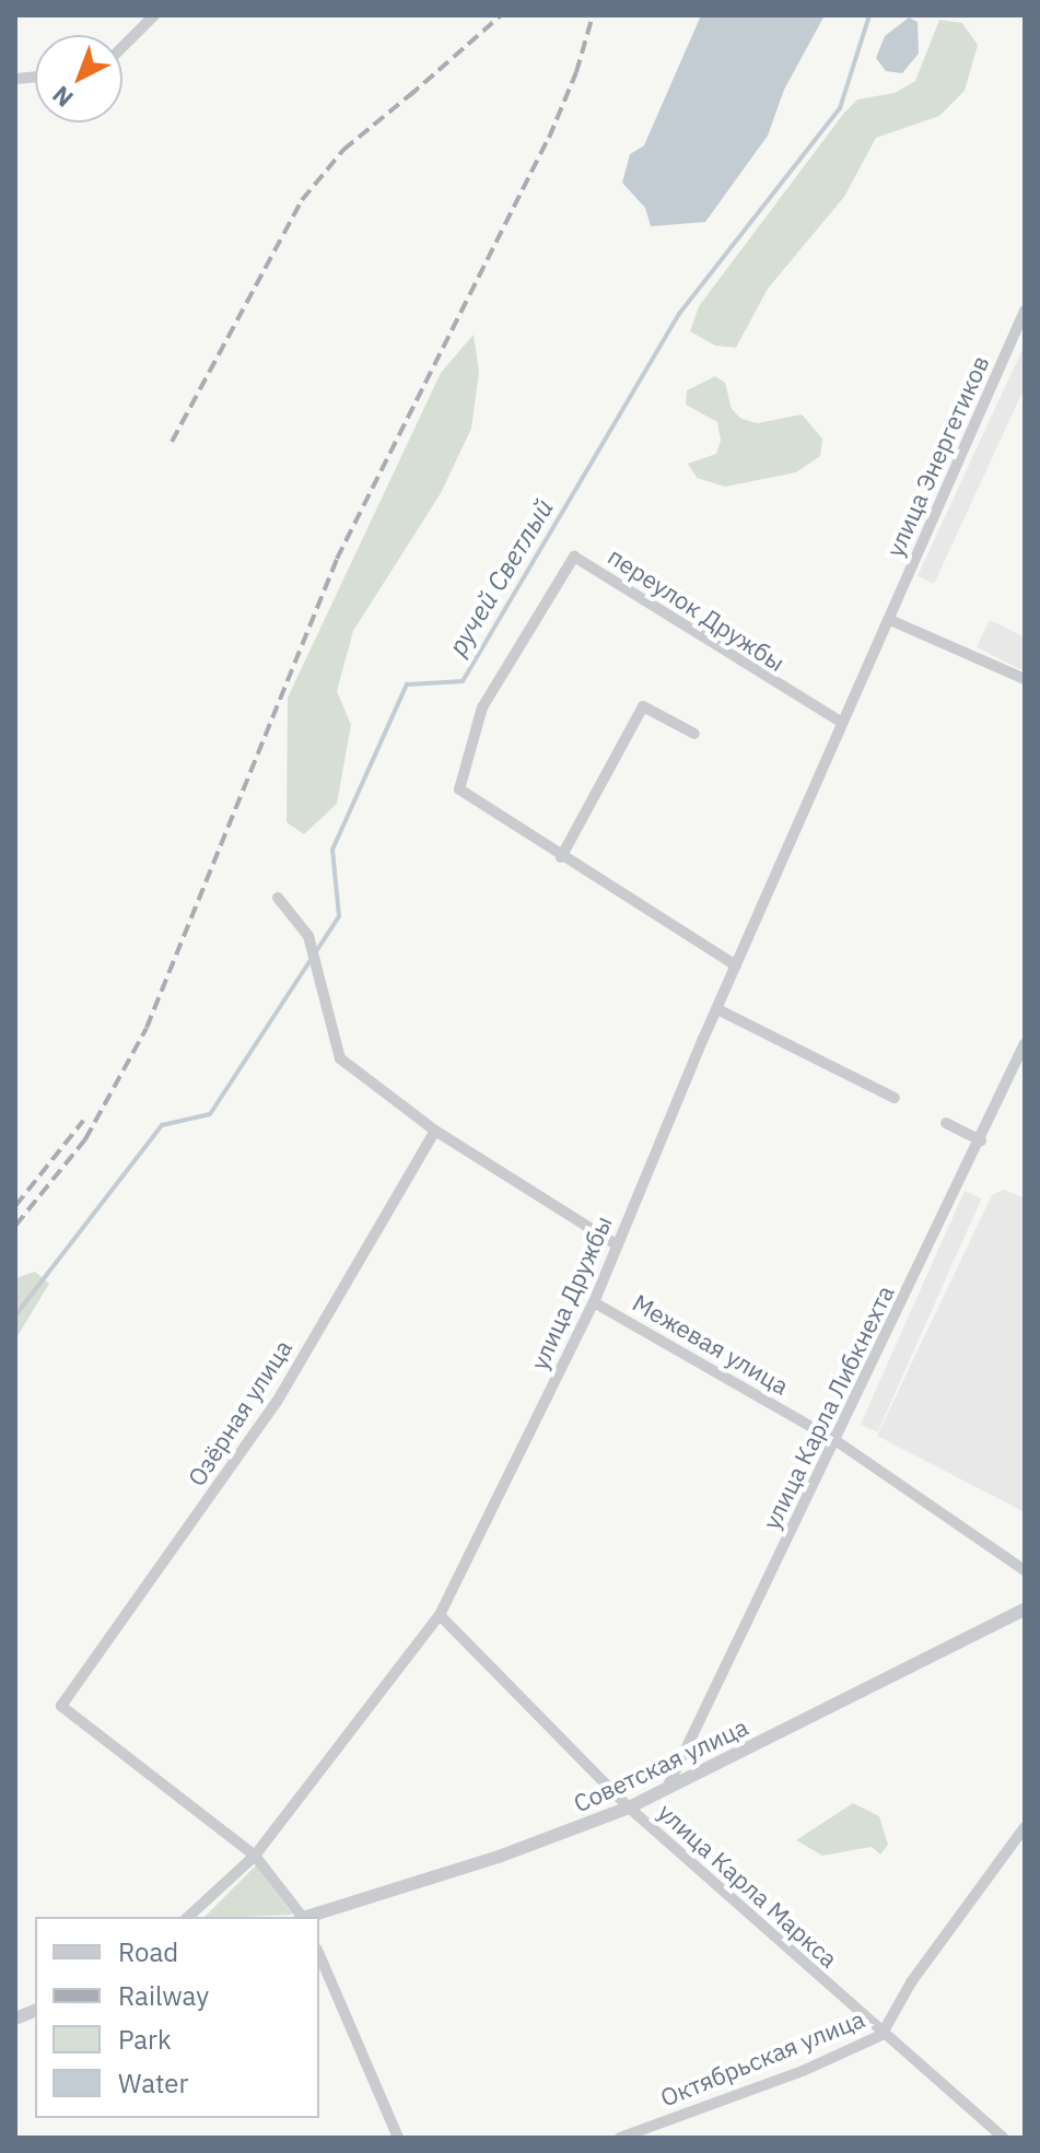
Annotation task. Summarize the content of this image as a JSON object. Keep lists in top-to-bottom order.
{
  "streets": {
    "street": [
      "улица Энергетиков",
      "переулок Дружбы",
      "улица Дружбы",
      "Межевая улица",
      "улица Карла Либкнехта",
      "Озёрная улица",
      "Советская улица",
      "улица Карла Маркса",
      "Октябрьская улица"
    ]
  },
  "crossings": [
    ["улица Энергетиков", "улица Дружбы"],
    ["переулок Дружбы", "улица Дружбы"],
    ["улица Дружбы", "Межевая улица"],
    ["улица Дружбы", "Озёрная улица"],
    ["улица Дружбы", "улица Карла Маркса"],
    ["Межевая улица", "улица Карла Либкнехта"],
    ["улица Карла Либкнехта", "Советская улица"],
    ["Советская улица", "улица Карла Маркса"],
    ["улица Карла Маркса", "Октябрьская улица"]
  ],
  "water": ["ручей Светлый"],
  "legend": [
    "Road",
    "Railway",
    "Park",
    "Water"
  ],
  "north": "bottom left"
}
